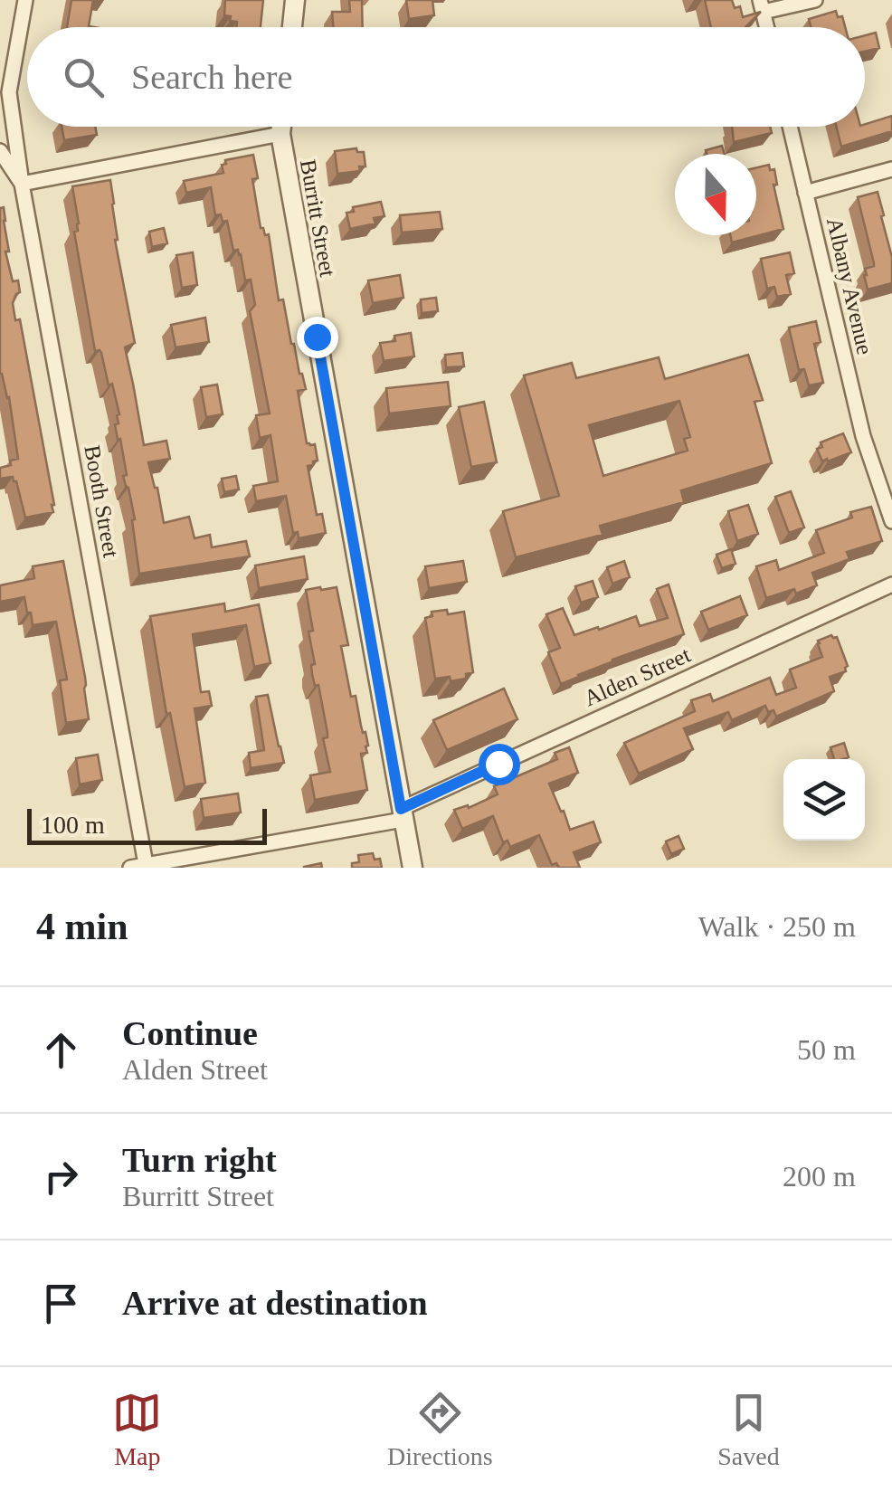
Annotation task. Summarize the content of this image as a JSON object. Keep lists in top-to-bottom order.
{
  "streets": {
    "street": [
      "Burritt Street",
      "Albany Avenue",
      "Booth Street",
      "Alden Street"
    ]
  },
  "crossings": [
    ["Burritt Street", "Alden Street"],
    ["Booth Street", "Alden Street"]
  ],
  "scale_bar": "100 m",
  "north": "bottom",
  "page": {
    "search": "Search here",
    "scale": "100 m",
    "heading": ["4 min", "Walk · 250 m"],
    "list": [
      ["Continue", "Alden Street", "50 m"],
      ["Turn right", "Burritt Street", "200 m"],
      "Arrive at destination"
    ],
    "nav": ["Map", "Directions", "Saved"]
  }
}
